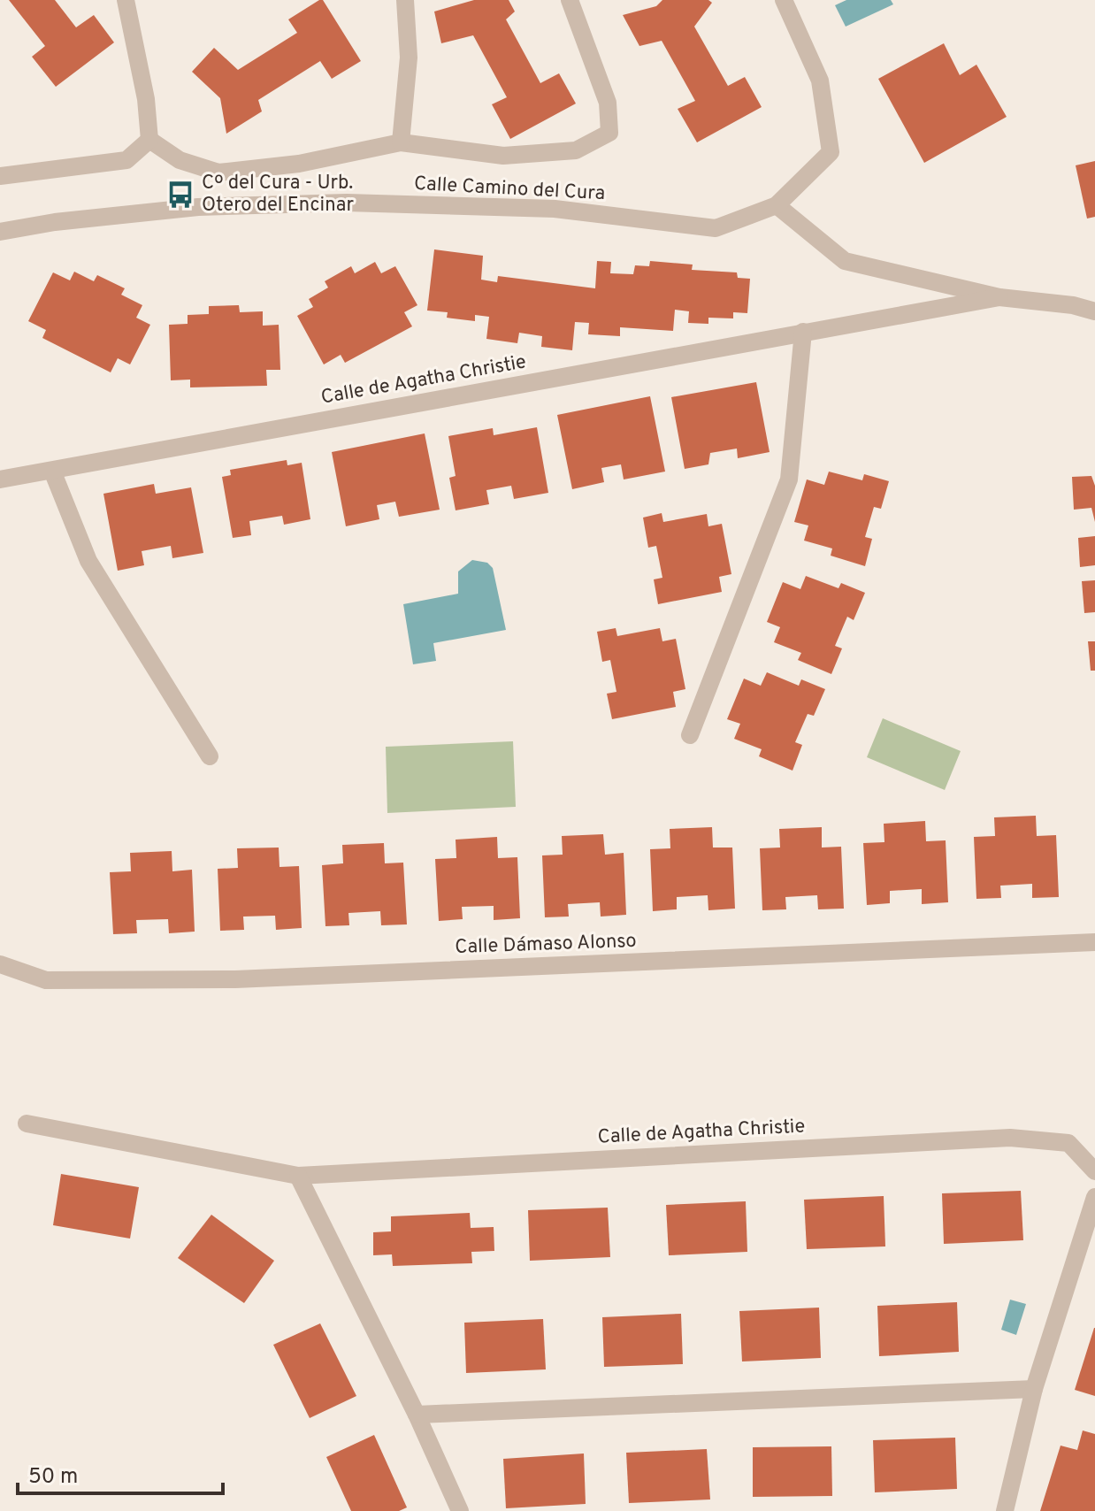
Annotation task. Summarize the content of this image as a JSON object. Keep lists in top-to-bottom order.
{
  "streets": {
    "street": ["Calle Camino del Cura", "Calle de Agatha Christie", "Calle Dámaso Alonso"]
  },
  "crossings": [
    ["Calle Camino del Cura", "Calle de Agatha Christie"]
  ],
  "places": {
    "bus stop": ["Cº del Cura - Urb. Otero del Encinar"]
  },
  "scale_bar": "50 m"
}
